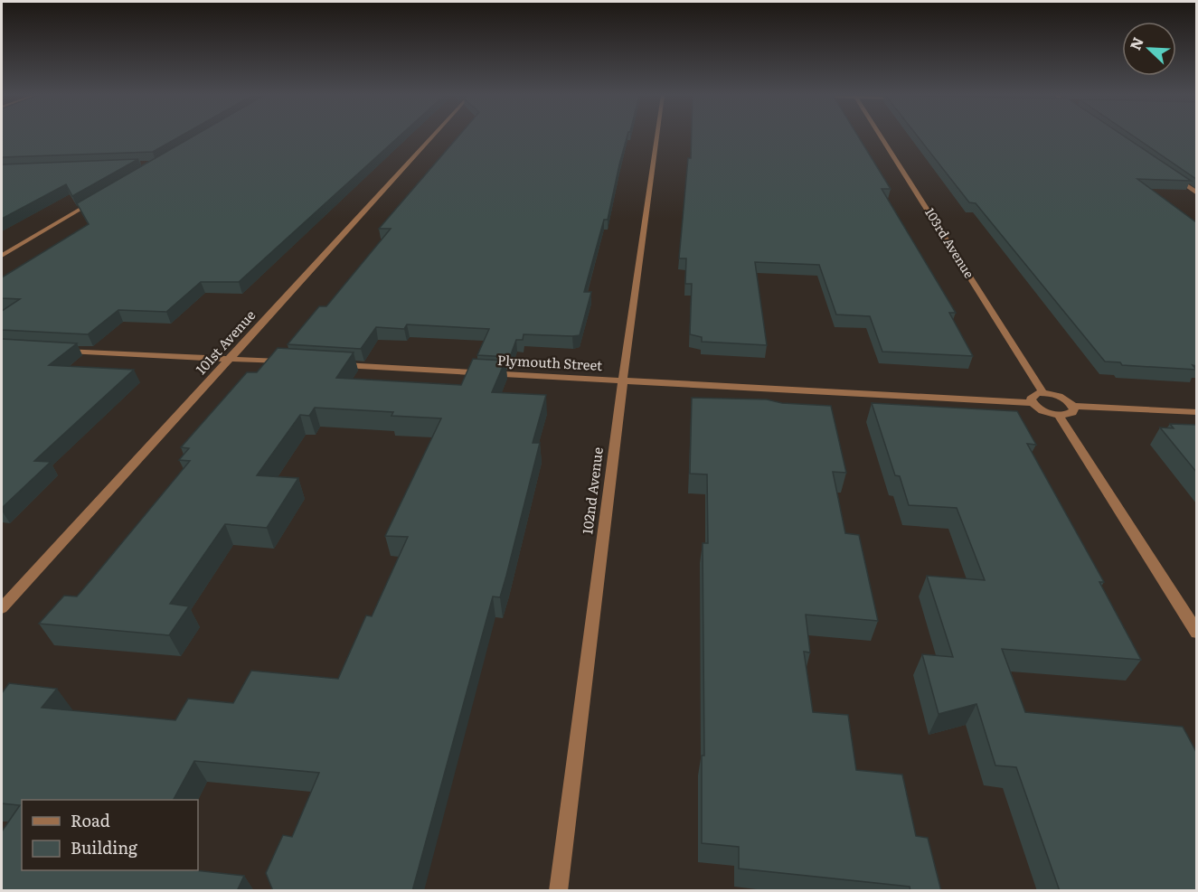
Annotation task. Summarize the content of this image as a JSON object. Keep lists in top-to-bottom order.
{
  "streets": {
    "street": [
      "103rd Avenue",
      "101st Avenue",
      "Plymouth Street",
      "102nd Avenue"
    ]
  },
  "crossings": [
    ["Plymouth Street", "102nd Avenue"]
  ],
  "legend": ["Road", "Building"],
  "north": "top left"
}
